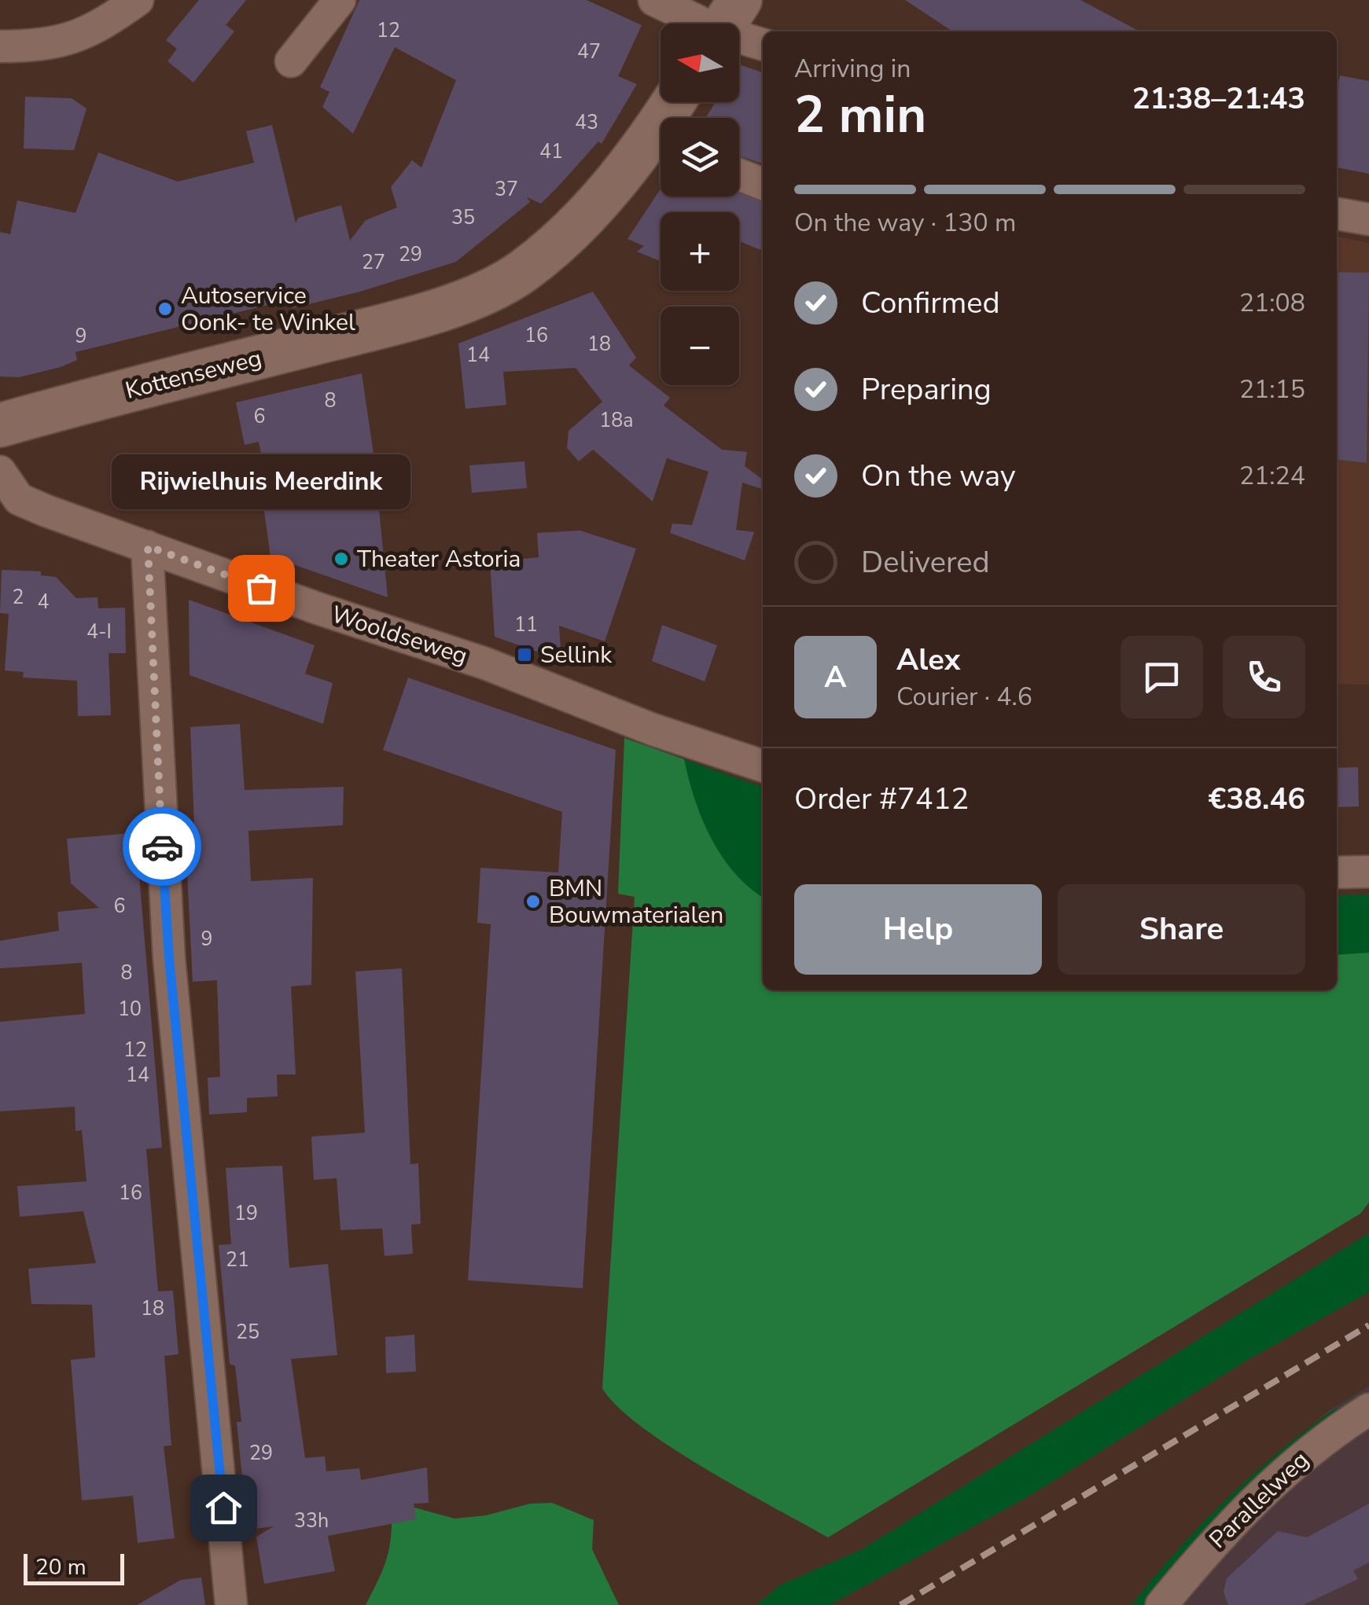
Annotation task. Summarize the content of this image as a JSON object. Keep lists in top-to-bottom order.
{
  "streets": {
    "street": ["Kottenseweg", "Wooldseweg", "Parallelweg"]
  },
  "places": {
    "other": [
      "Autoservice Oonk- te Winkel",
      "Theater Astoria",
      "Rijwielhuis Meerdink",
      "BMN Bouwmaterialen"
    ],
    "transit": ["Sellink"]
  },
  "house_numbers": [
    "12",
    "47",
    "43",
    "41",
    "37",
    "35",
    "29",
    "27",
    "16",
    "9",
    "18",
    "14",
    "8",
    "6",
    "18a",
    "2",
    "4",
    "11",
    "4-I",
    "6",
    "9",
    "8",
    "10",
    "12",
    "14",
    "16",
    "19",
    "21",
    "18",
    "25",
    "29",
    "33h"
  ],
  "scale_bar": "20 m",
  "north": "left",
  "page": {
    "map_buttons": ["+", "−"],
    "heading": ["2 min", "Arriving in", "21:38–21:43"],
    "panel": [
      "Alex",
      "Courier · 4.6",
      "Order #7412",
      "€38.46"
    ],
    "bar": "On the way · 130 m",
    "list": [
      ["Confirmed", "21:08"],
      ["Preparing", "21:15"],
      ["On the way", "21:24"],
      "Delivered"
    ],
    "bubble": "Rijwielhuis Meerdink",
    "round": "A",
    "buttons": ["Help", "Share"],
    "scale": "20 m"
  }
}
